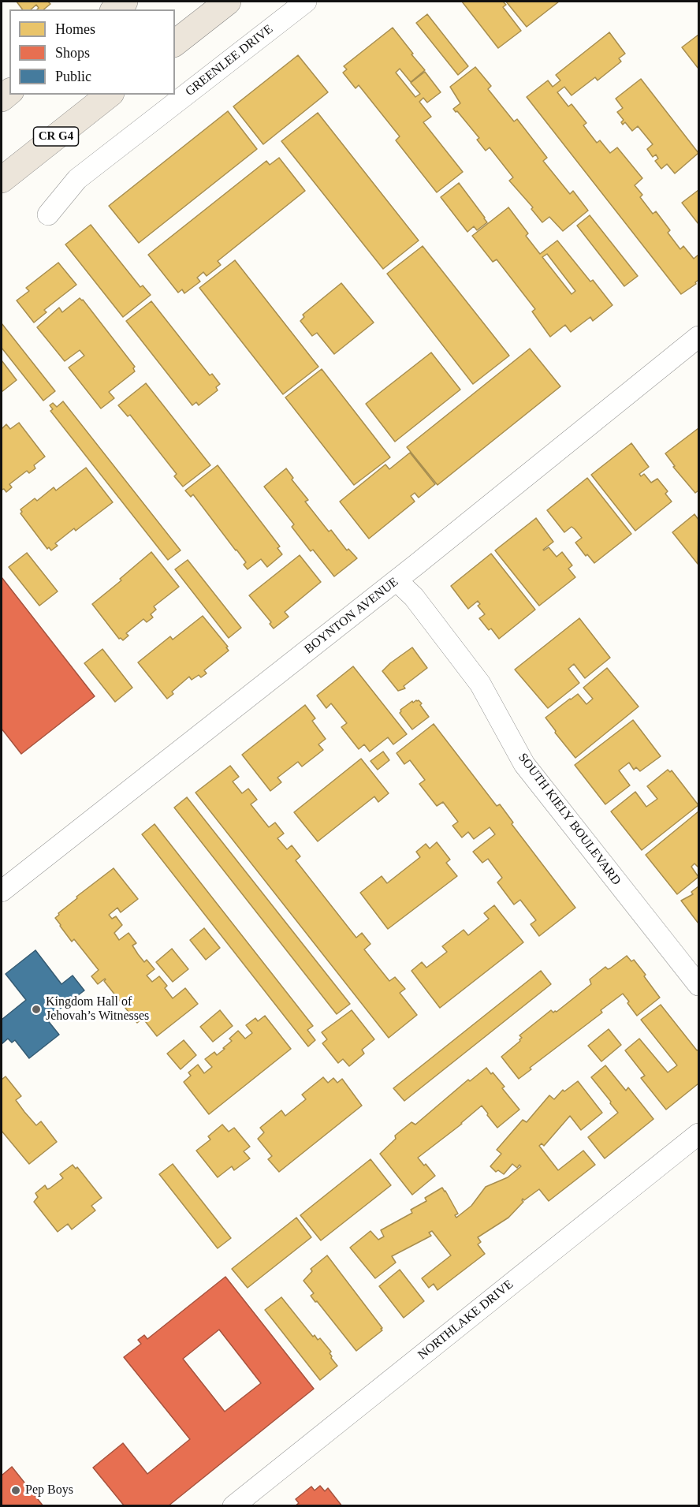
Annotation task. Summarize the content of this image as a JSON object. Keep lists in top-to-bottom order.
{
  "streets": {
    "highway": ["CR G4"],
    "street": [
      "GREENLEE DRIVE",
      "BOYNTON AVENUE",
      "SOUTH KIELY BOULEVARD",
      "NORTHLAKE DRIVE"
    ]
  },
  "crossings": [
    ["BOYNTON AVENUE", "SOUTH KIELY BOULEVARD"]
  ],
  "places": ["Kingdom Hall of Jehovah’s Witnesses", "Pep Boys"],
  "legend": ["Homes", "Shops", "Public"]
}
